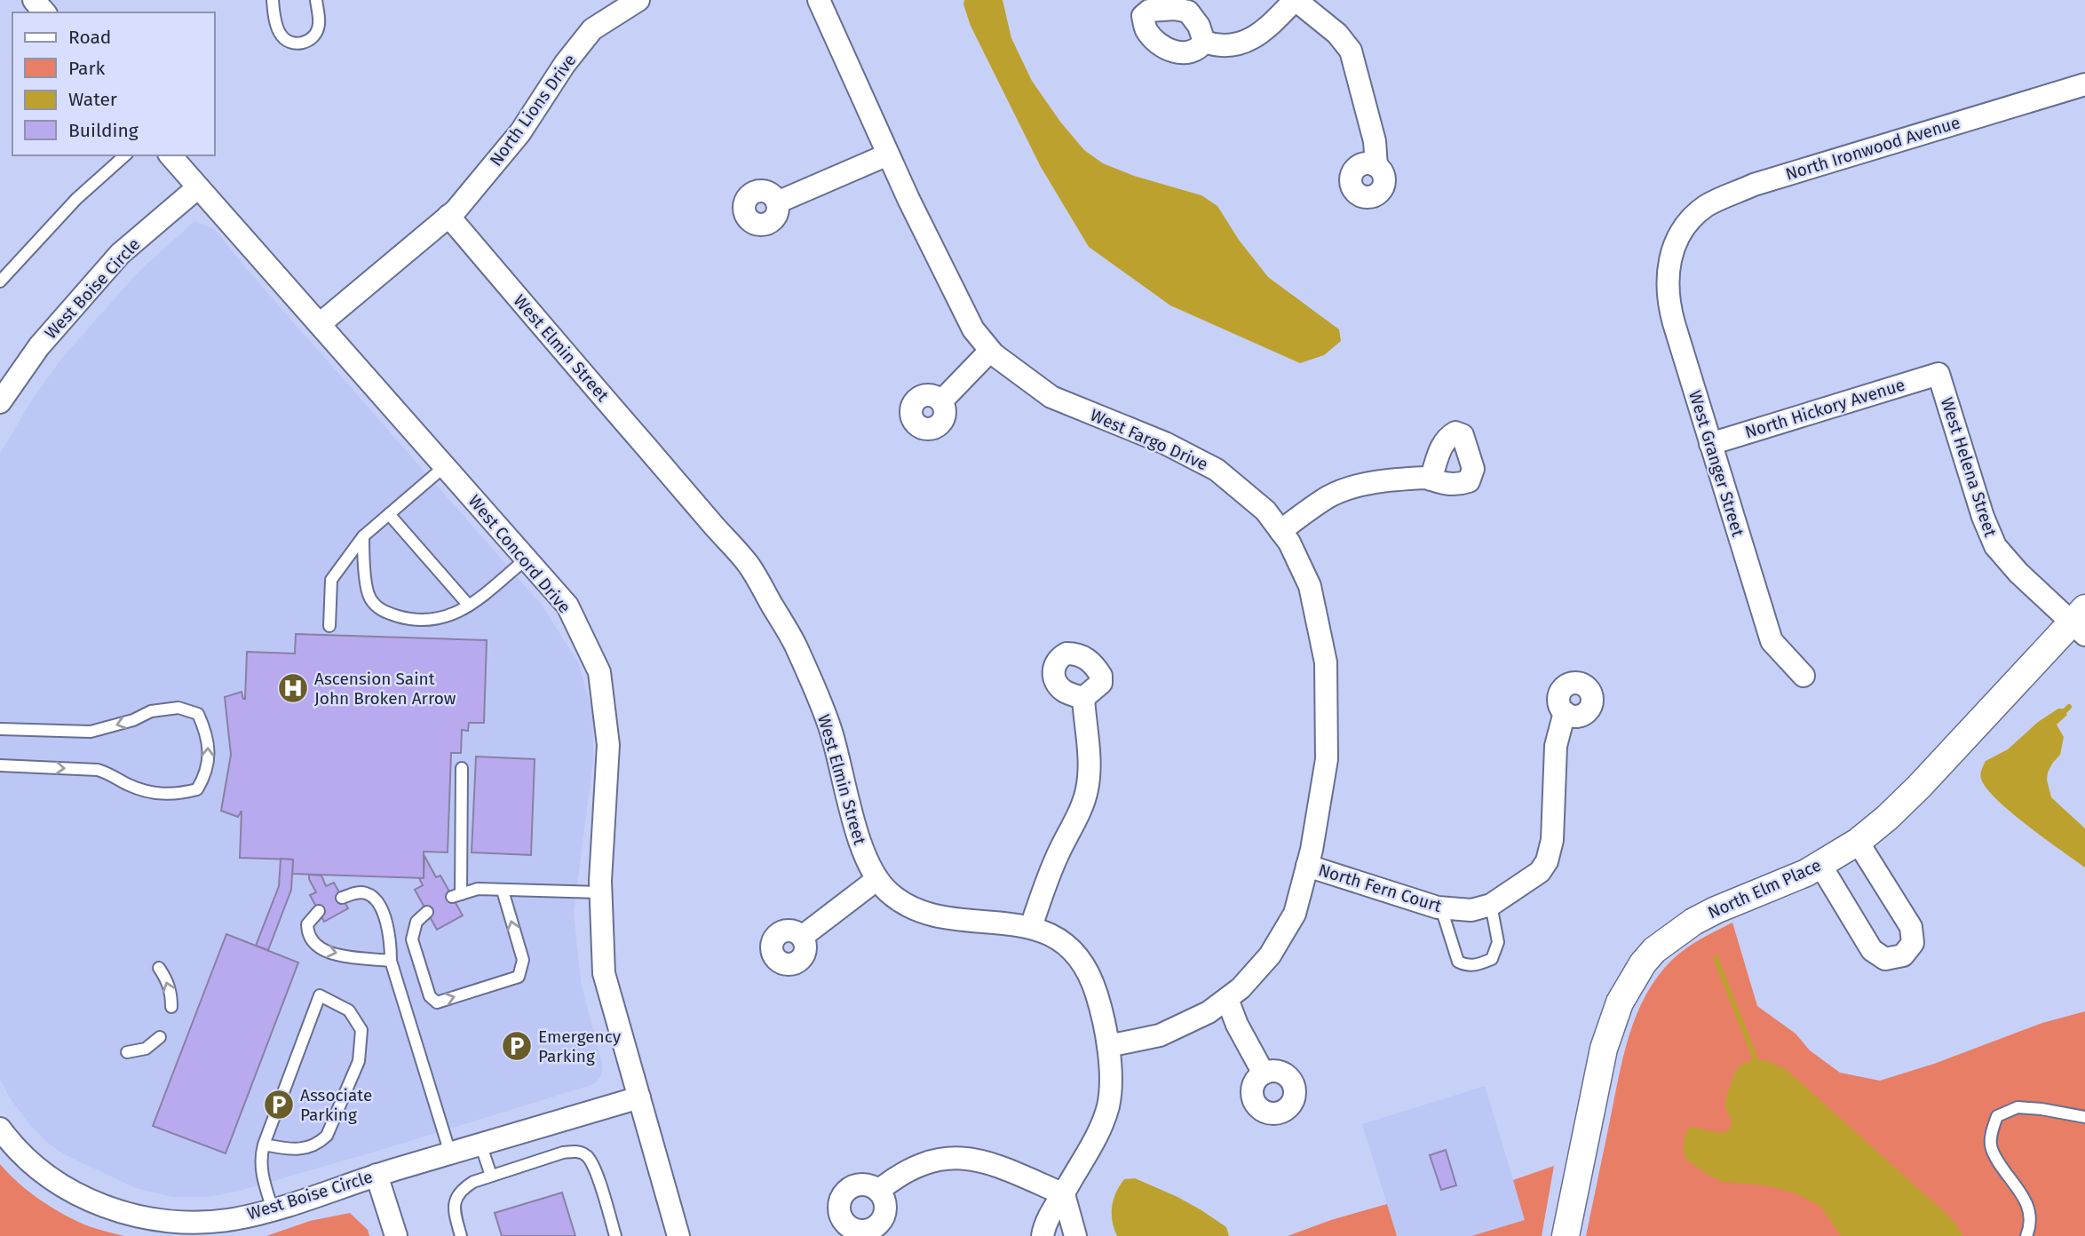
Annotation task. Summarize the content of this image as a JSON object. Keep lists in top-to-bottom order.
{
  "streets": {
    "street": [
      "North Lions Drive",
      "North Ironwood Avenue",
      "West Boise Circle",
      "West Elmin Street",
      "North Hickory Avenue",
      "West Fargo Drive",
      "West Granger Street",
      "West Helena Street",
      "West Concord Drive",
      "North Fern Court",
      "North Elm Place"
    ]
  },
  "crossings": [
    ["North Lions Drive", "West Elmin Street"],
    ["North Lions Drive", "West Concord Drive"],
    ["North Ironwood Avenue", "West Granger Street"],
    ["West Boise Circle", "West Concord Drive"],
    ["West Elmin Street", "West Fargo Drive"],
    ["North Hickory Avenue", "West Granger Street"],
    ["North Hickory Avenue", "West Helena Street"],
    ["West Fargo Drive", "North Fern Court"],
    ["West Helena Street", "North Elm Place"]
  ],
  "places": {
    "hospital": ["Ascension Saint John Broken Arrow"],
    "parking": ["Emergency Parking", "Associate Parking"]
  },
  "legend": [
    "Road",
    "Park",
    "Water",
    "Building"
  ]
}
